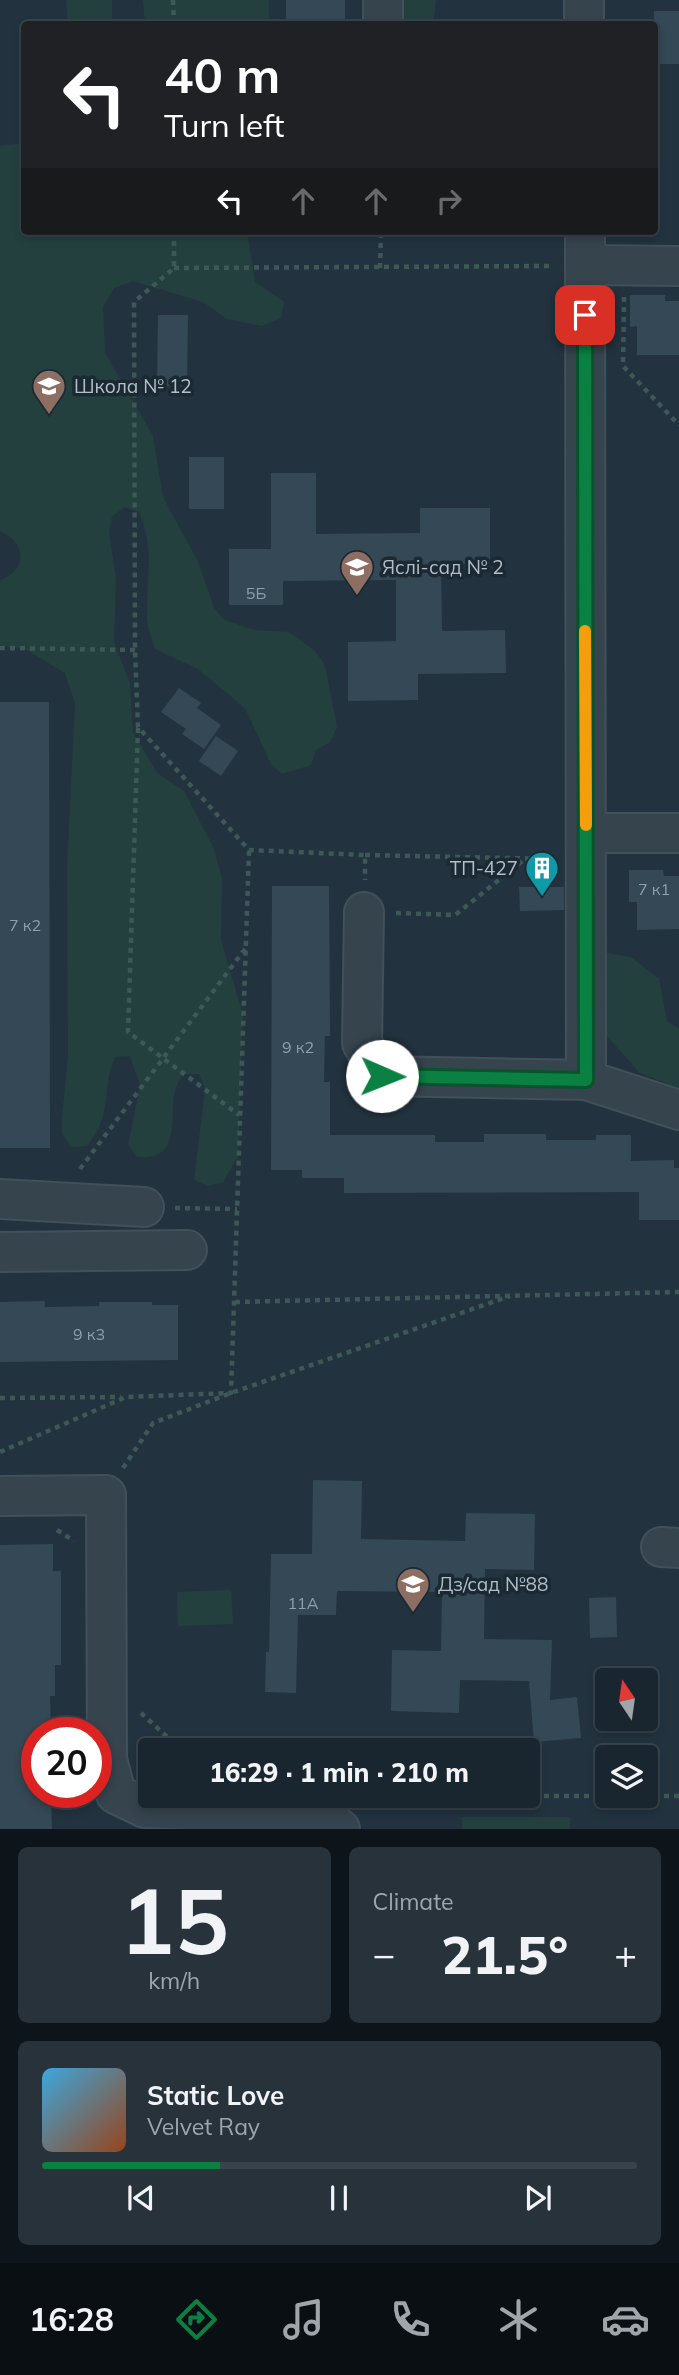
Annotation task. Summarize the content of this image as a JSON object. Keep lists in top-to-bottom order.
{
  "places": {
    "school or university": ["Школа № 12", "Яслі-сад № 2", "Дз/сад №88"],
    "building": ["ТП-427"]
  },
  "house_numbers": [
    "5Б",
    "7 к1",
    "7 к2",
    "9 к2",
    "9 к3",
    "11А"
  ],
  "north": "top",
  "page": {
    "turn": ["40 m", "Turn left"],
    "limit": "20",
    "trip": "16:29 · 1 min · 210 m",
    "tile": [
      ["15", "km/h"],
      "Climate"
    ],
    "heat": ["−", "21.5°", "+"],
    "song": ["Static Love", "Velvet Ray"],
    "tabs": "16:28"
  }
}
